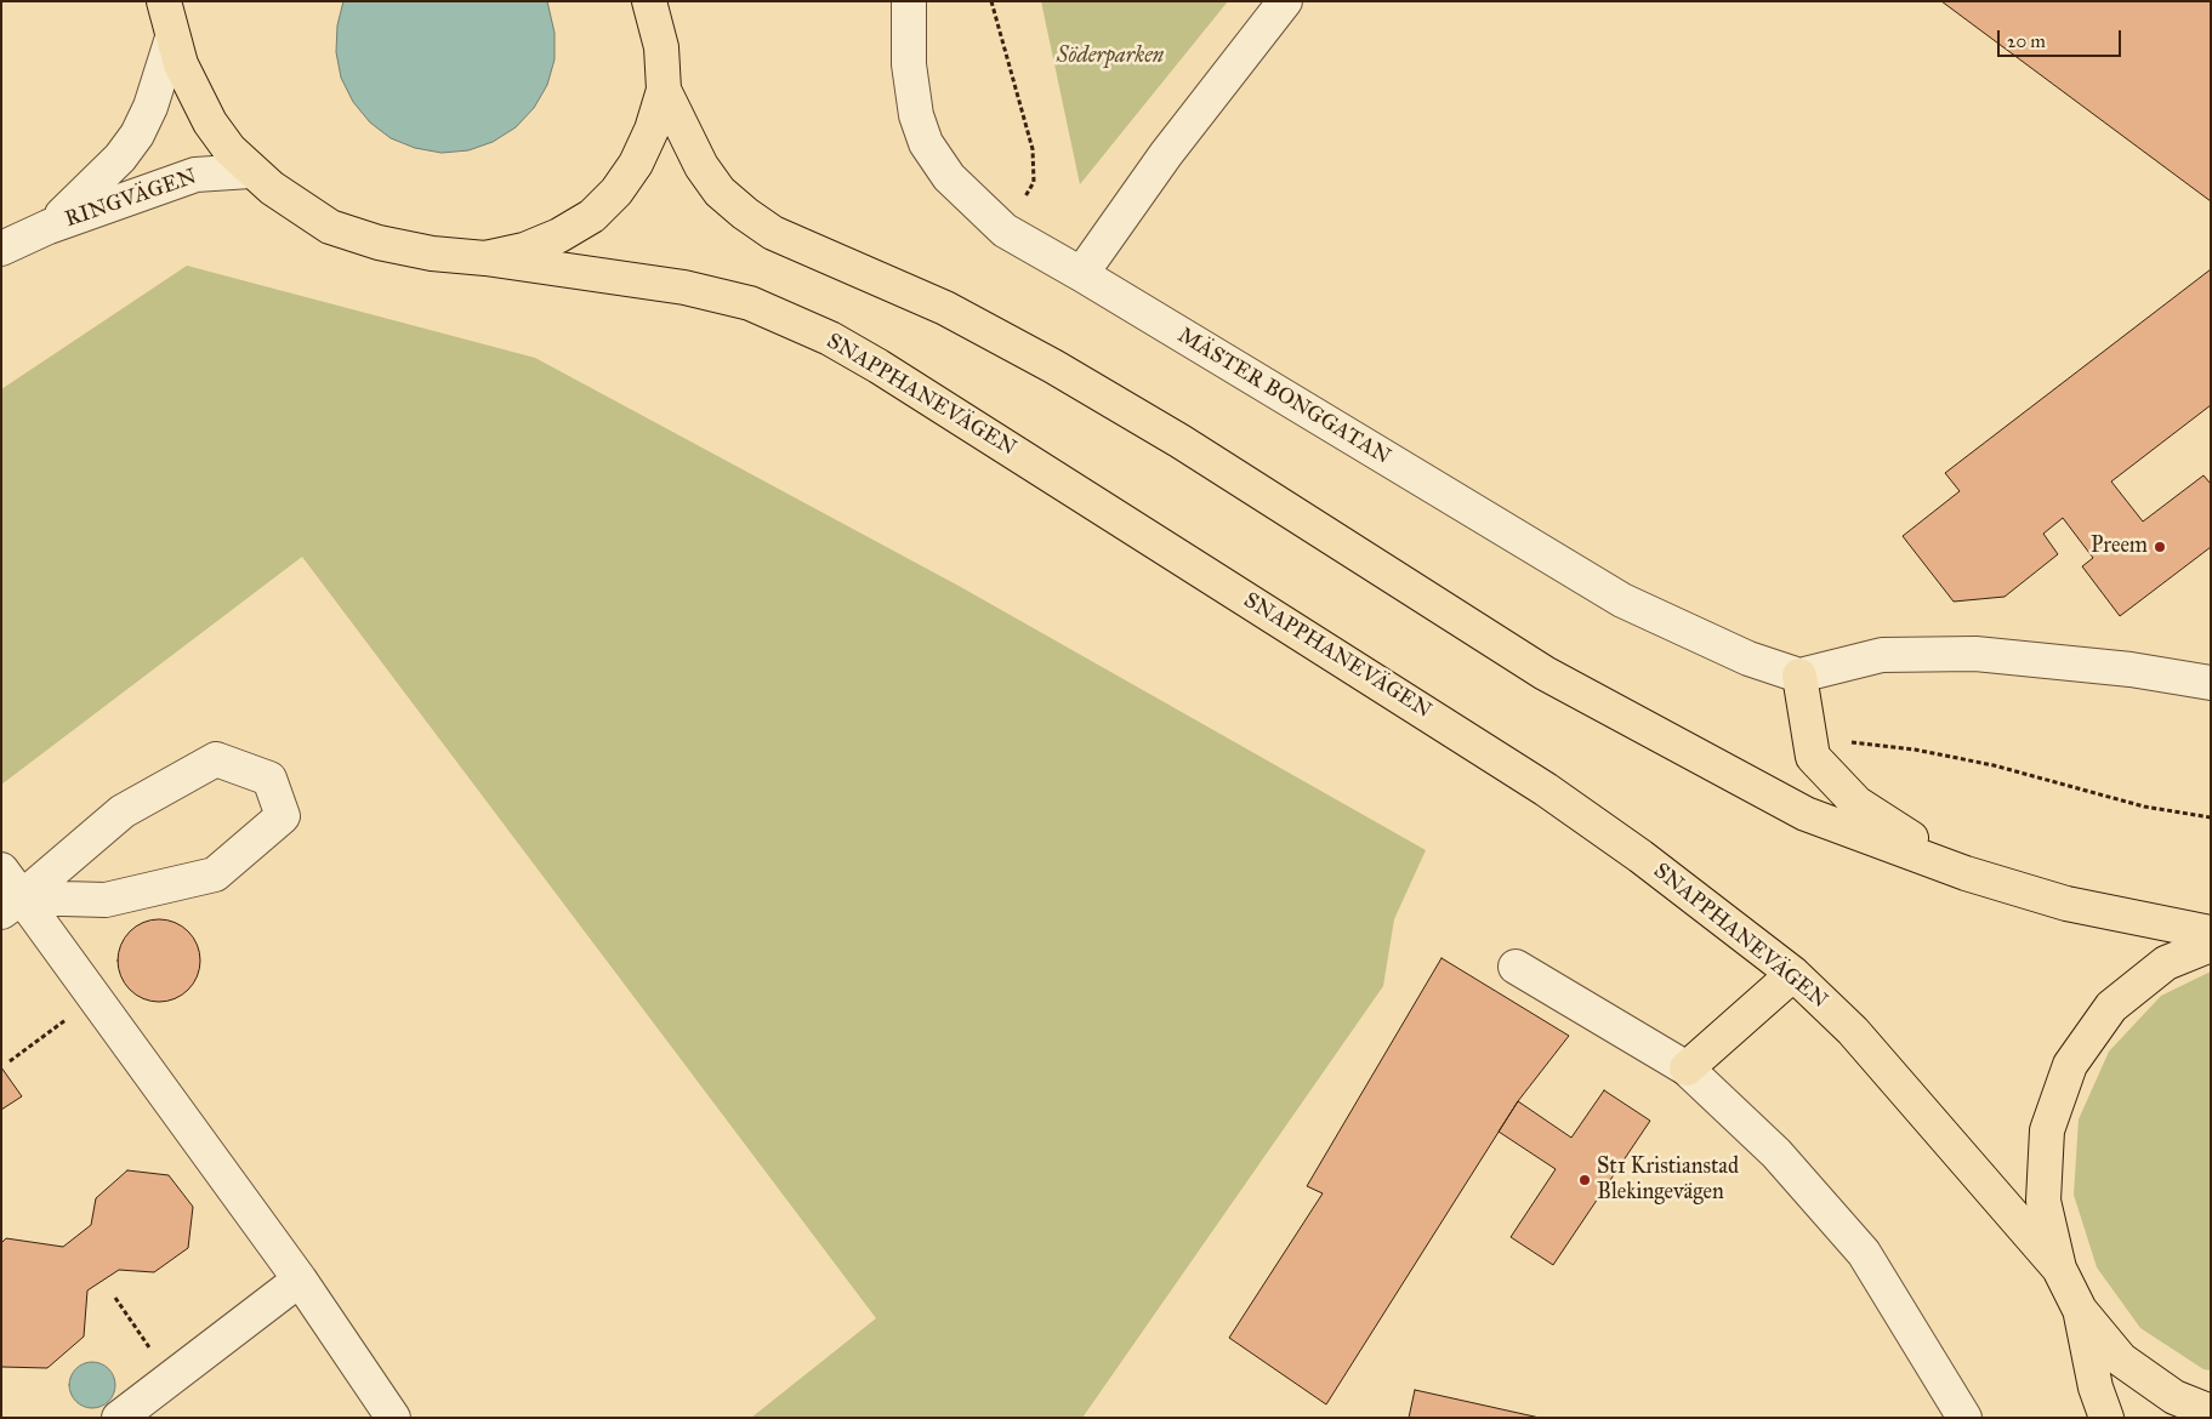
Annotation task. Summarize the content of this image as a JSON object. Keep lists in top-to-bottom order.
{
  "streets": {
    "main road": ["SNAPPHANEVÄGEN"],
    "street": ["RINGVÄGEN", "MÄSTER BONGGATAN"]
  },
  "parks": ["Söderparken"],
  "places": ["Preem", "St1 Kristianstad Blekingevägen"],
  "scale_bar": "20 m"
}
